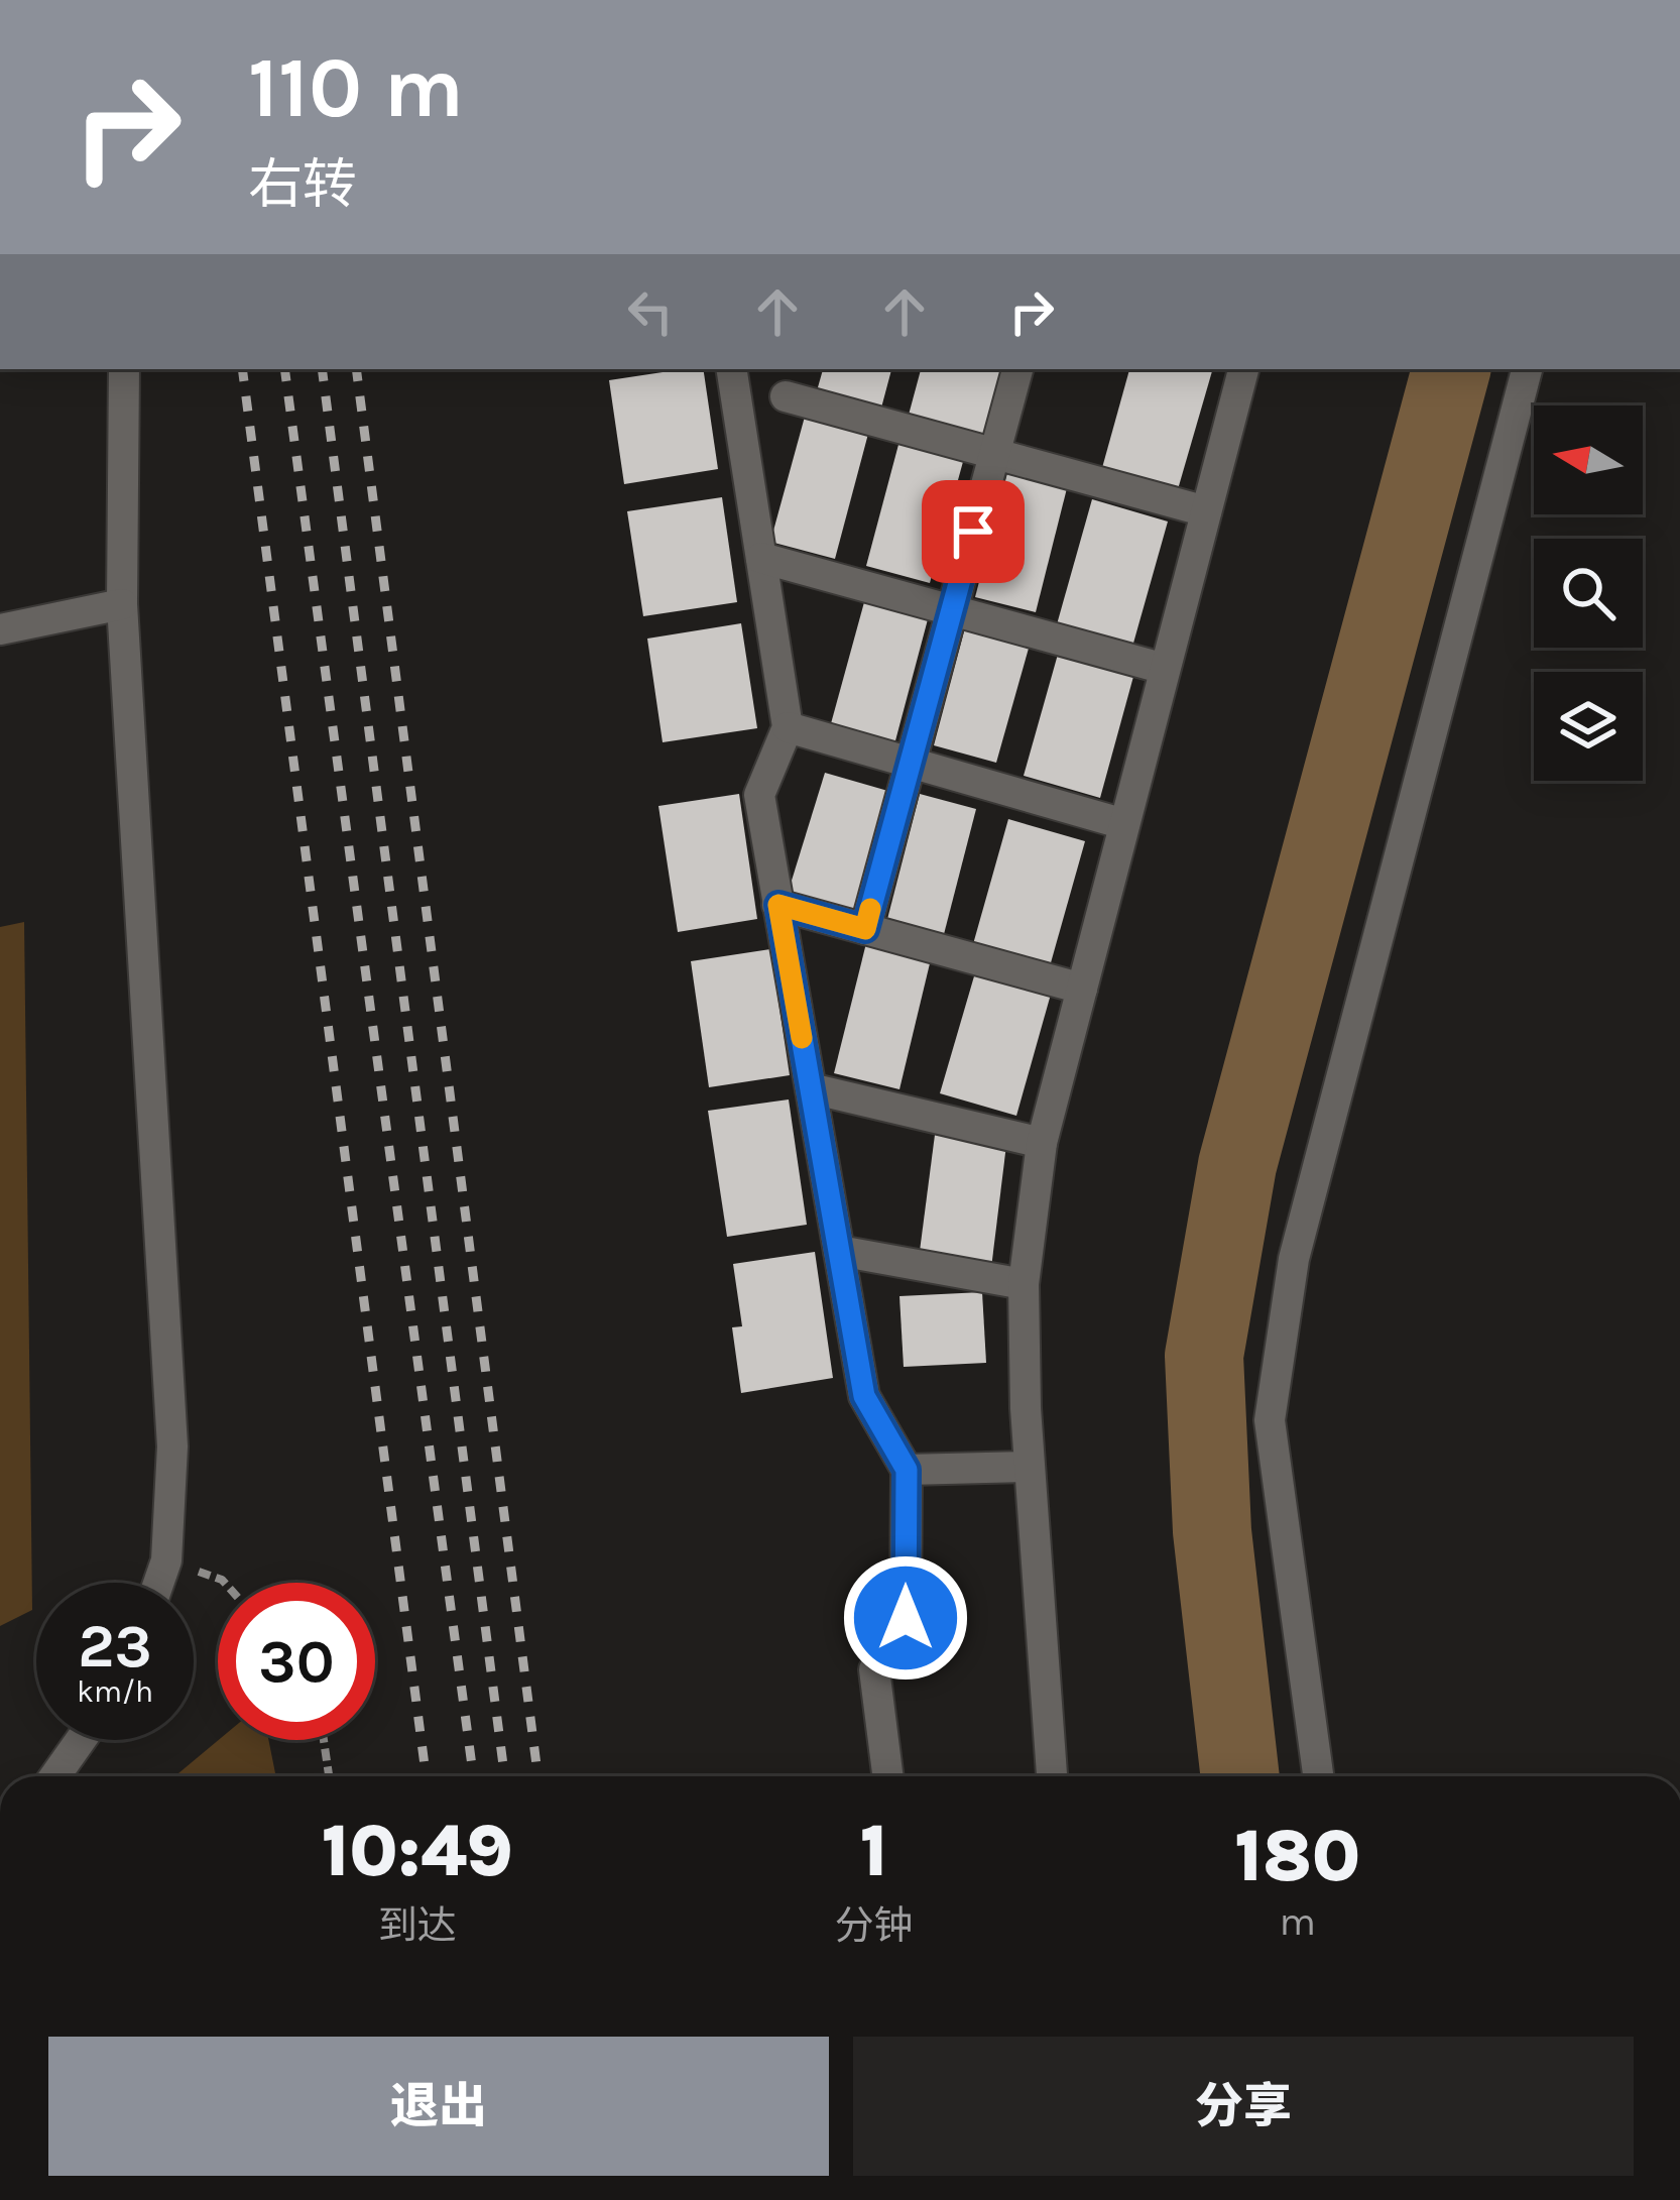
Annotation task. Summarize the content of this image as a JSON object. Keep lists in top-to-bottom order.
{
  "north": "left",
  "page": {
    "turn": ["110 m", "右转"],
    "speed": "23 km/h",
    "limit": "30",
    "eta": [
      "10:49",
      "到达",
      "1",
      "分钟",
      "180",
      "m"
    ],
    "buttons": ["退出", "分享"]
  }
}
